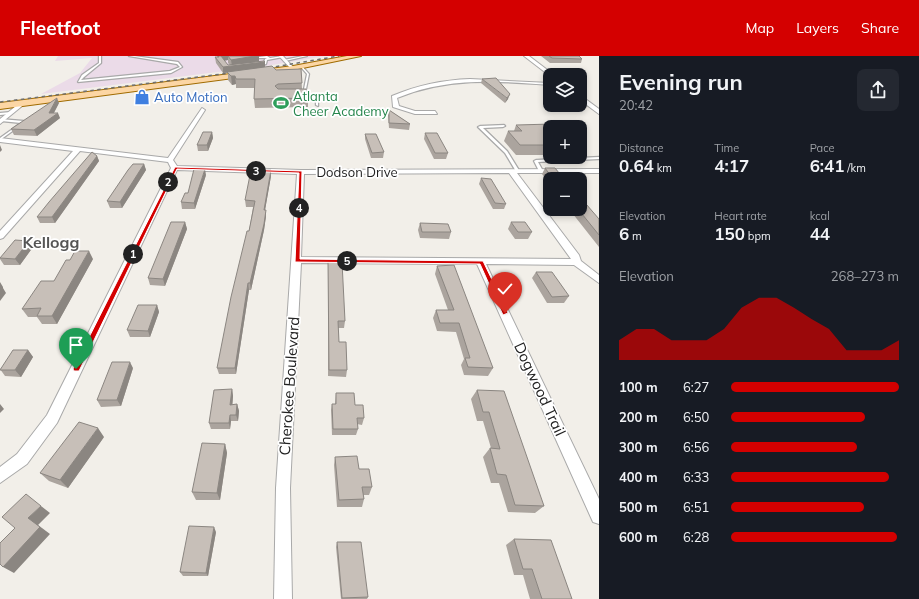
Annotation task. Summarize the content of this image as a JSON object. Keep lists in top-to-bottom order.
{
  "streets": {
    "street": ["Dodson Drive", "Cherokee Boulevard", "Dogwood Trail"]
  },
  "crossings": [
    ["Dodson Drive", "Cherokee Boulevard"]
  ],
  "districts": ["Kellogg"],
  "places": {
    "shop": ["Auto Motion"],
    "sports": ["Atlanta Cheer Academy"]
  },
  "page": {
    "header": "Fleetfoot",
    "nav": ["Map", "Layers", "Share"],
    "heading": ["Evening run", "20:42"],
    "map_buttons": ["+", "−"],
    "stats": [
      ["Distance", "0.64 km"],
      ["Time", "4:17"],
      ["Pace", "6:41 /km"],
      ["Elevation", "6 m"],
      ["Heart rate", "150 bpm"],
      ["kcal", "44"]
    ],
    "pins": [
      "3",
      "2",
      "4",
      "1",
      "5"
    ],
    "chart": ["Elevation", "268–273 m"],
    "list": [
      {
        "name": "100 m",
        "note": "6:27"
      },
      {
        "name": "200 m",
        "note": "6:50"
      },
      {
        "name": "300 m",
        "note": "6:56"
      },
      {
        "name": "400 m",
        "note": "6:33"
      },
      {
        "name": "500 m",
        "note": "6:51"
      },
      {
        "name": "600 m",
        "note": "6:28"
      }
    ]
  }
}
